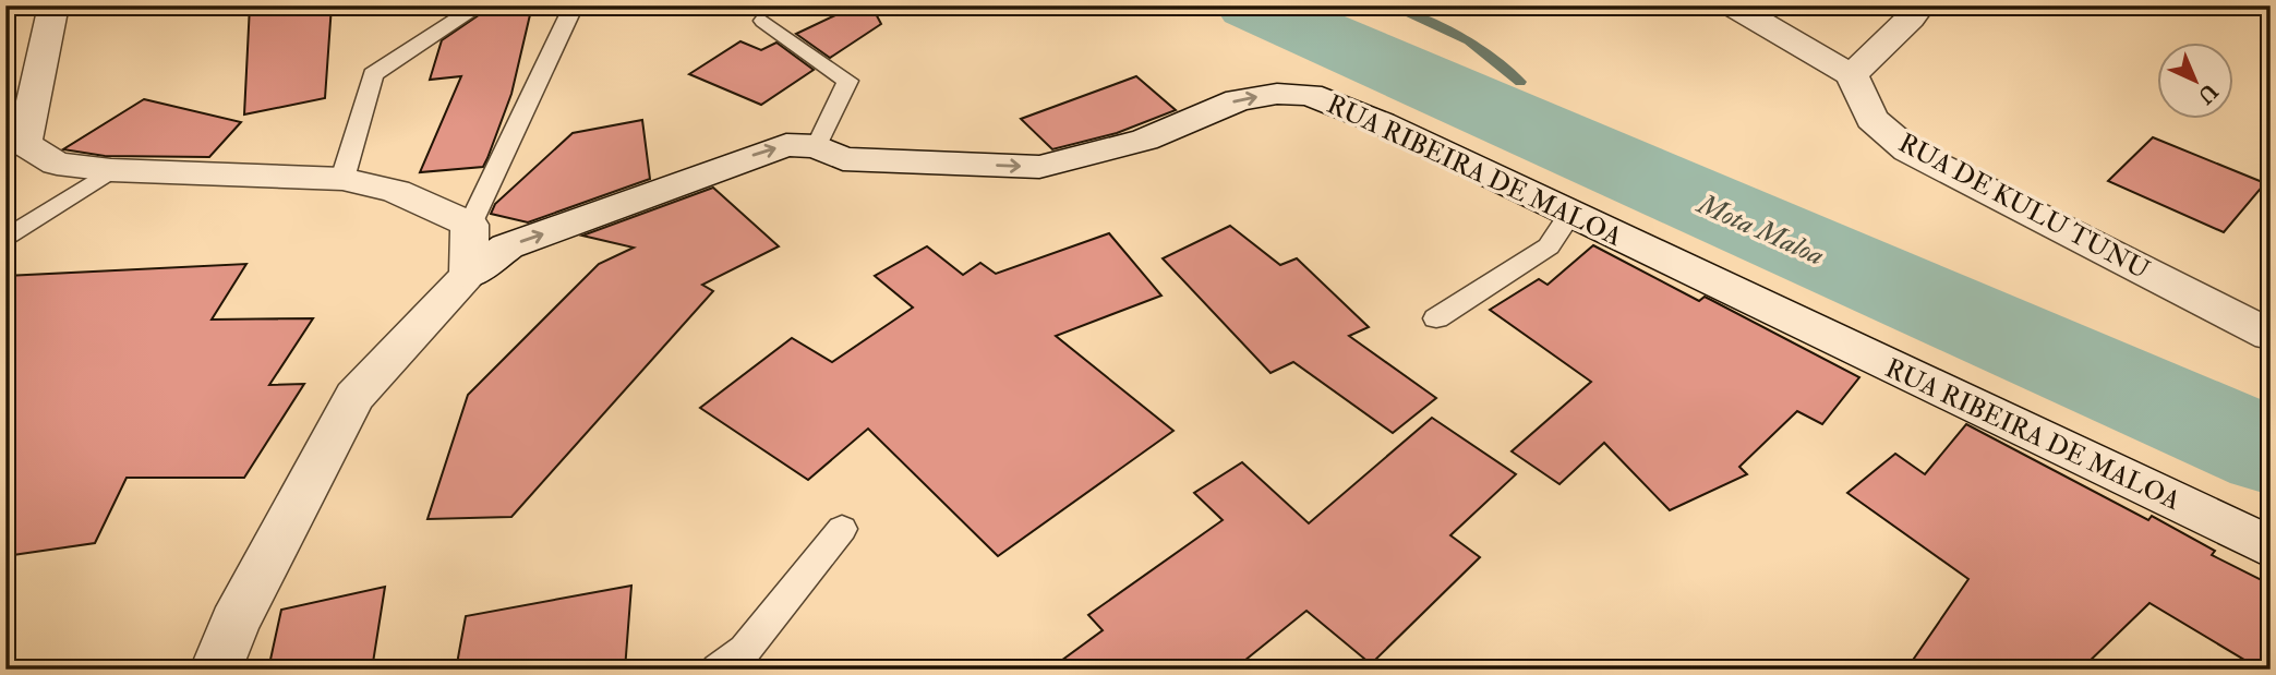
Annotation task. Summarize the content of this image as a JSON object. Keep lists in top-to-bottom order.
{
  "streets": {
    "street": ["RUA RIBEIRA DE MALOA", "RUA DE KULU TUNU"]
  },
  "one_way": ["RUA RIBEIRA DE MALOA"],
  "water": ["Mota Maloa"],
  "north": "bottom right"
}
